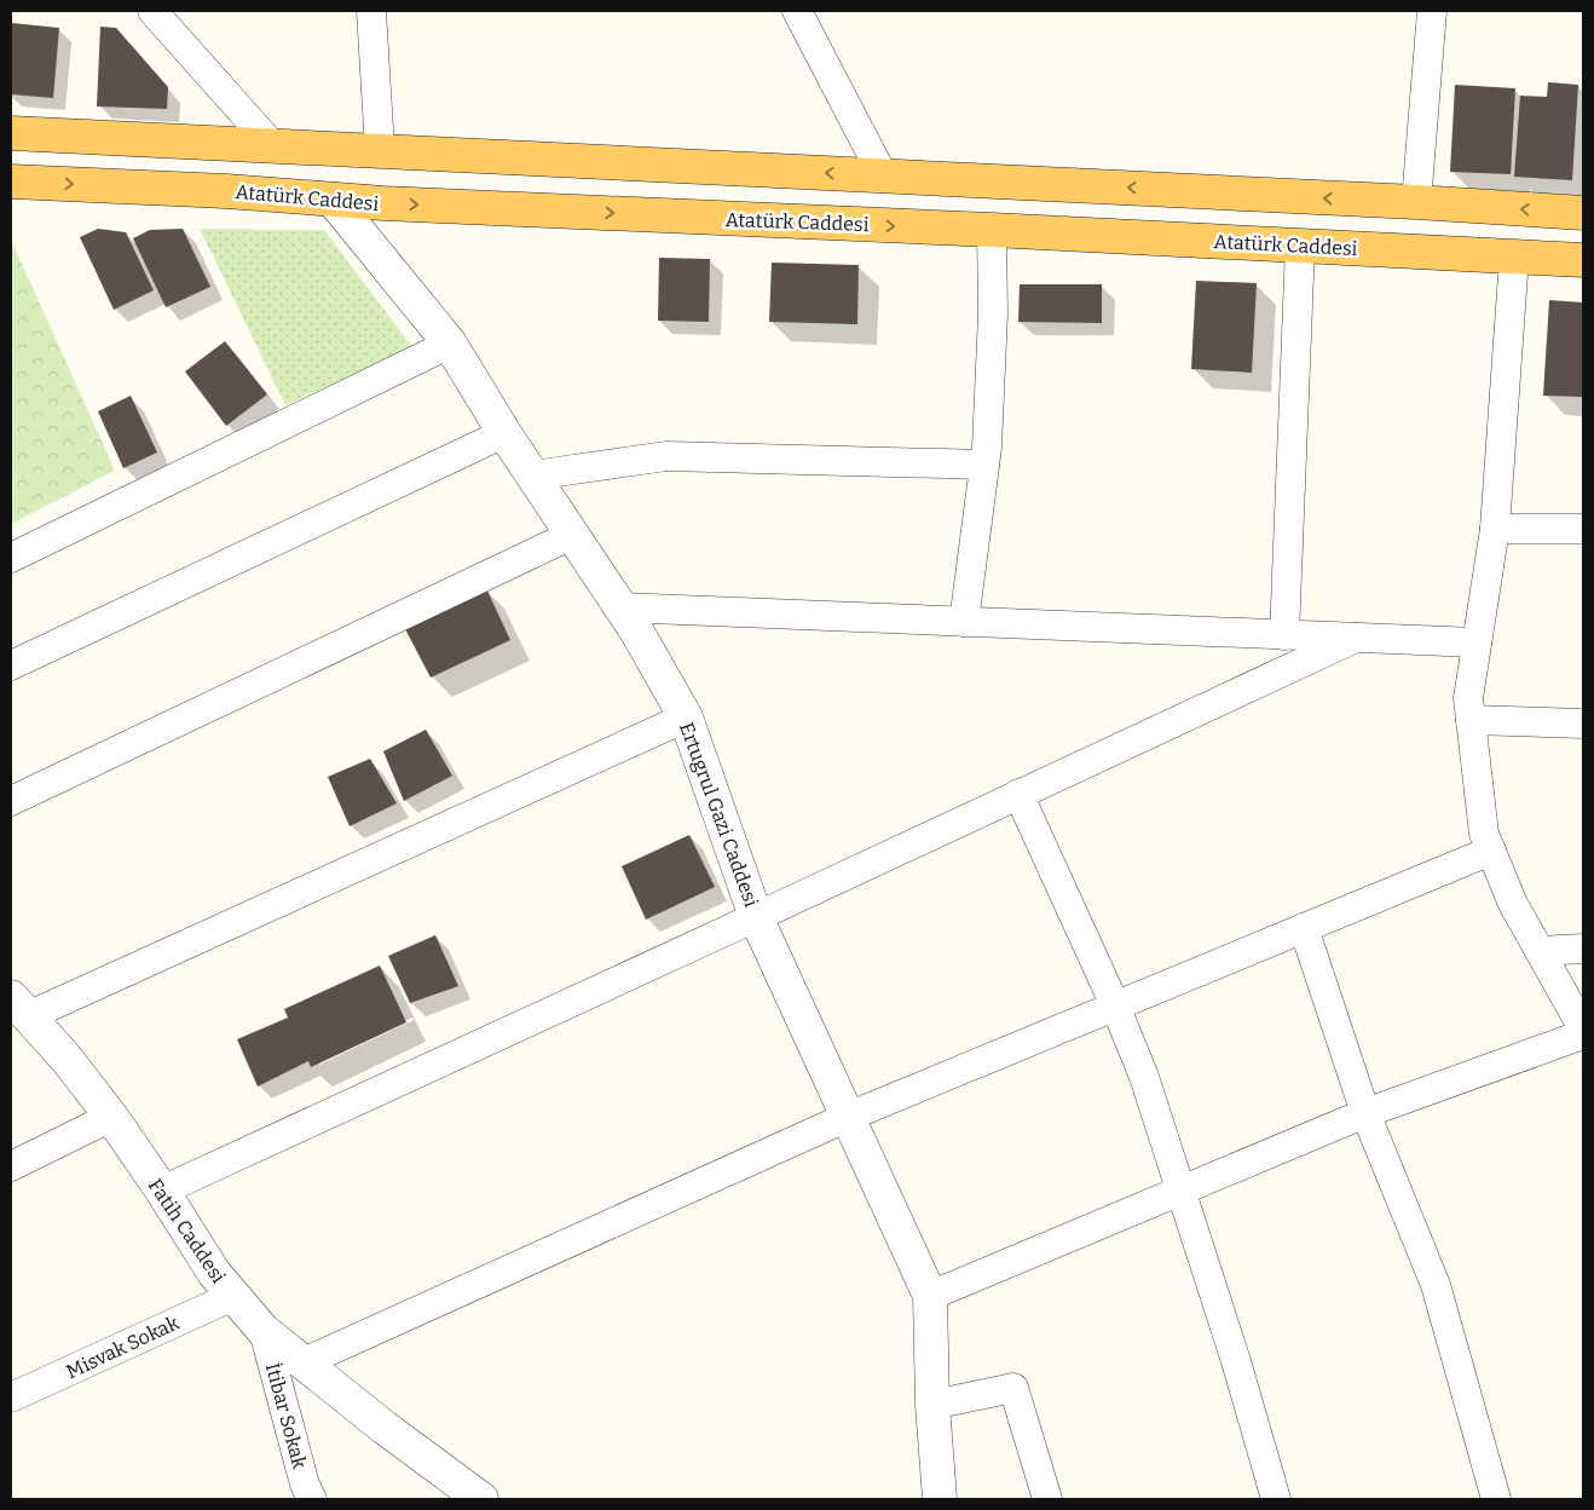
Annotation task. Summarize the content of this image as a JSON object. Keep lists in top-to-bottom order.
{
  "streets": {
    "main road": ["Atatürk Caddesi"],
    "street": [
      "Ertugrul Gazi Caddesi",
      "Fatih Caddesi",
      "Misvak Sokak",
      "İtibar Sokak"
    ]
  },
  "crossings": [
    ["Atatürk Caddesi", "Ertugrul Gazi Caddesi"],
    ["Fatih Caddesi", "Misvak Sokak"],
    ["Fatih Caddesi", "İtibar Sokak"]
  ]
}
